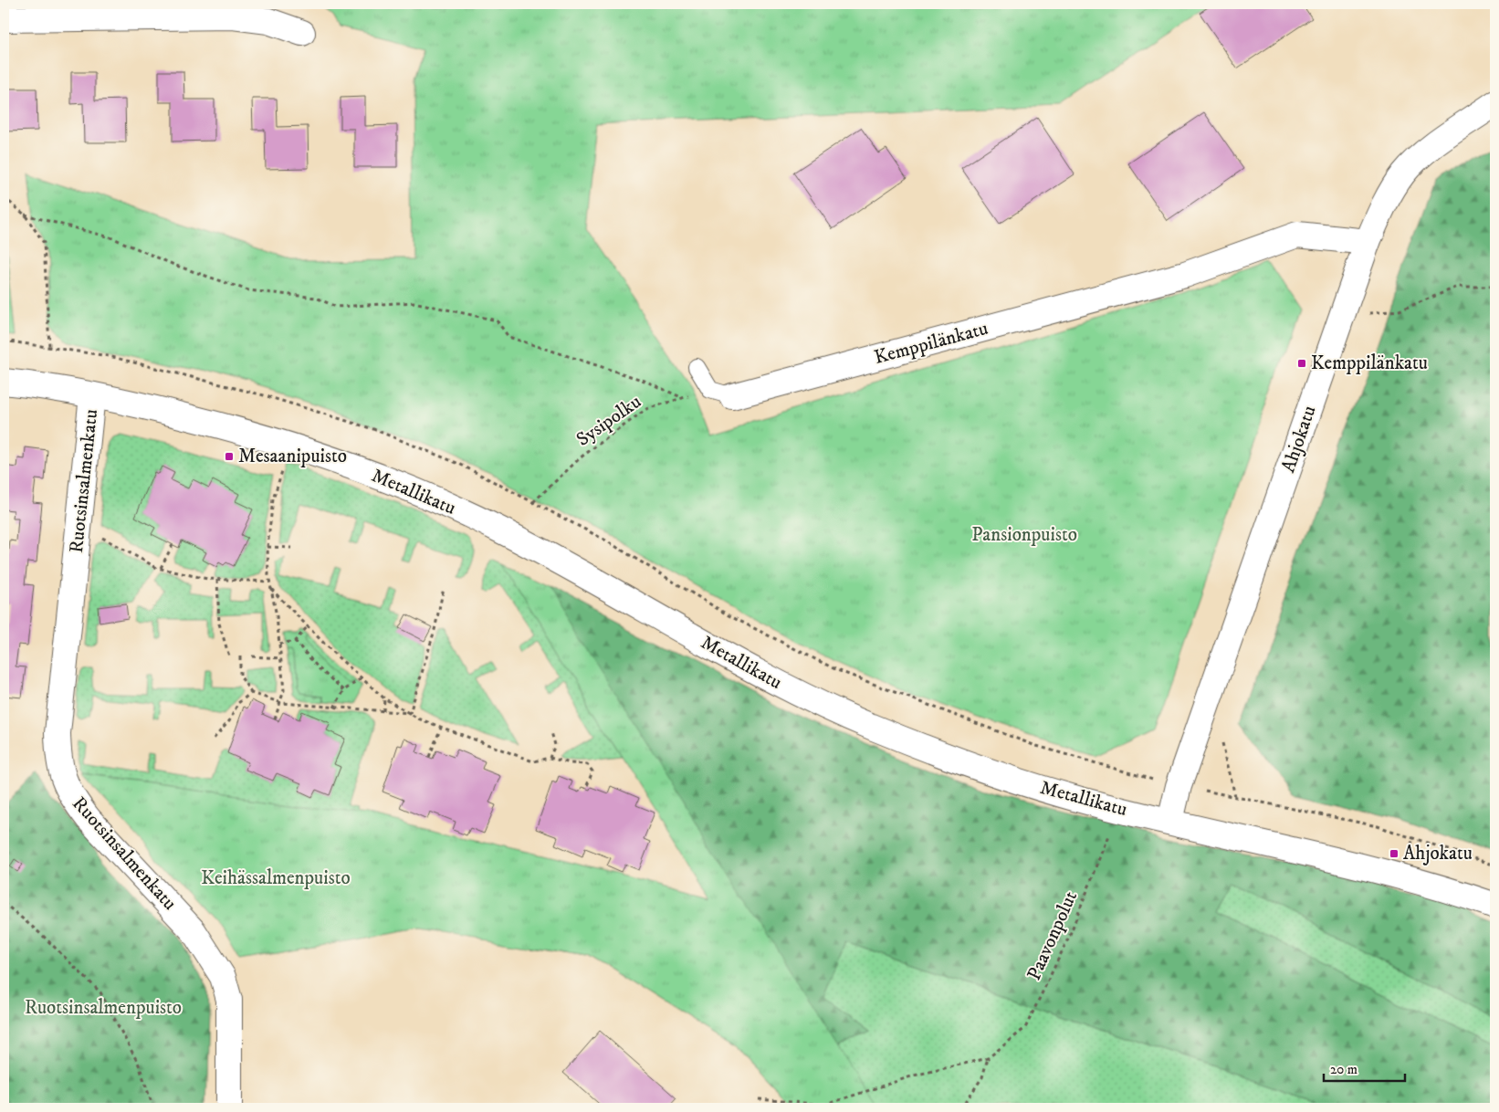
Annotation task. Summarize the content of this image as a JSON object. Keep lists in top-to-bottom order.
{
  "streets": {
    "street": [
      "Kemppilänkatu",
      "Ahjokatu",
      "Ruotsinsalmenkatu",
      "Metallikatu"
    ],
    "path": ["Sysipolku", "Paavonpolut"]
  },
  "crossings": [
    ["Kemppilänkatu", "Sysipolku"],
    ["Kemppilänkatu", "Ahjokatu"],
    ["Ahjokatu", "Metallikatu"],
    ["Ruotsinsalmenkatu", "Metallikatu"],
    ["Metallikatu", "Paavonpolut"]
  ],
  "parks": ["Pansionpuisto", "Keihässalmenpuisto", "Ruotsinsalmenpuisto"],
  "places": {
    "transit": ["Kemppilänkatu", "Mesaanipuisto", "Ahjokatu"]
  },
  "scale_bar": "20 m"
}
